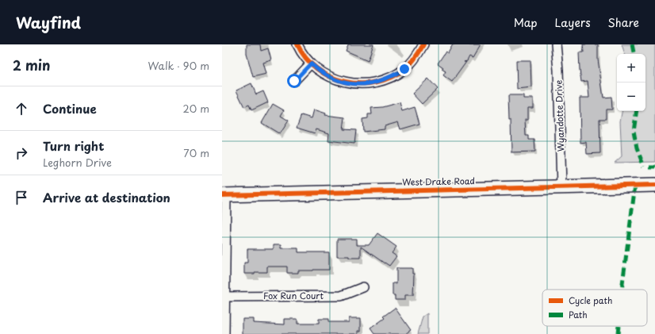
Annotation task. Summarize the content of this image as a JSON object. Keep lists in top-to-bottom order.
{
  "streets": {
    "main road": ["West Drake Road"],
    "street": ["Wyandotte Drive", "Fox Run Court"]
  },
  "crossings": [
    ["Wyandotte Drive", "West Drake Road"]
  ],
  "legend": ["Cycle path", "Path"],
  "page": {
    "header": "Wayfind",
    "nav": ["Map", "Layers", "Share"],
    "heading": ["2 min", "Walk · 90 m"],
    "map_buttons": ["+", "−"],
    "list": [
      ["Continue", "20 m"],
      ["Turn right", "Leghorn Drive", "70 m"],
      "Arrive at destination"
    ]
  }
}
